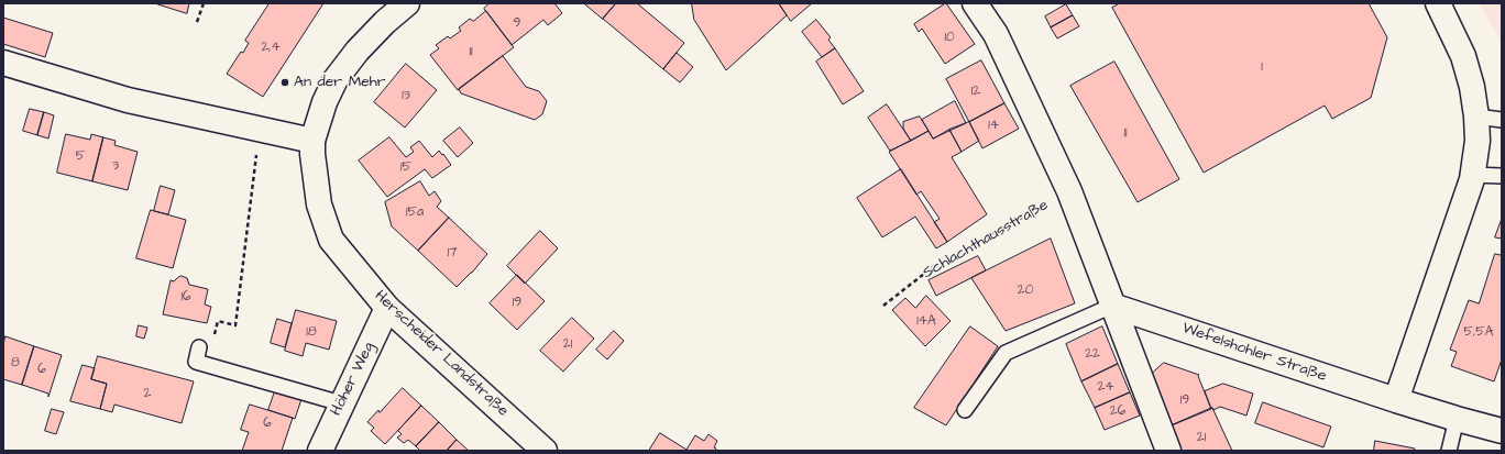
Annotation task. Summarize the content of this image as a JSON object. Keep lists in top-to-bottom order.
{
  "streets": {
    "street": ["Wefelshohler Straße", "Herscheider Landstraße", "Höher Weg"],
    "path": ["Schlachthausstraße"]
  },
  "crossings": [
    ["Herscheider Landstraße", "Höher Weg"]
  ],
  "places": ["An der Mehr"],
  "house_numbers": [
    "9",
    "10",
    "2,4",
    "11",
    "1",
    "12",
    "13",
    "14",
    "11",
    "5",
    "3",
    "15",
    "15a",
    "17",
    "20",
    "16",
    "19",
    "14A",
    "18",
    "5,5A",
    "21",
    "22",
    "8",
    "6",
    "24",
    "2",
    "19",
    "26",
    "6",
    "21"
  ]
}
